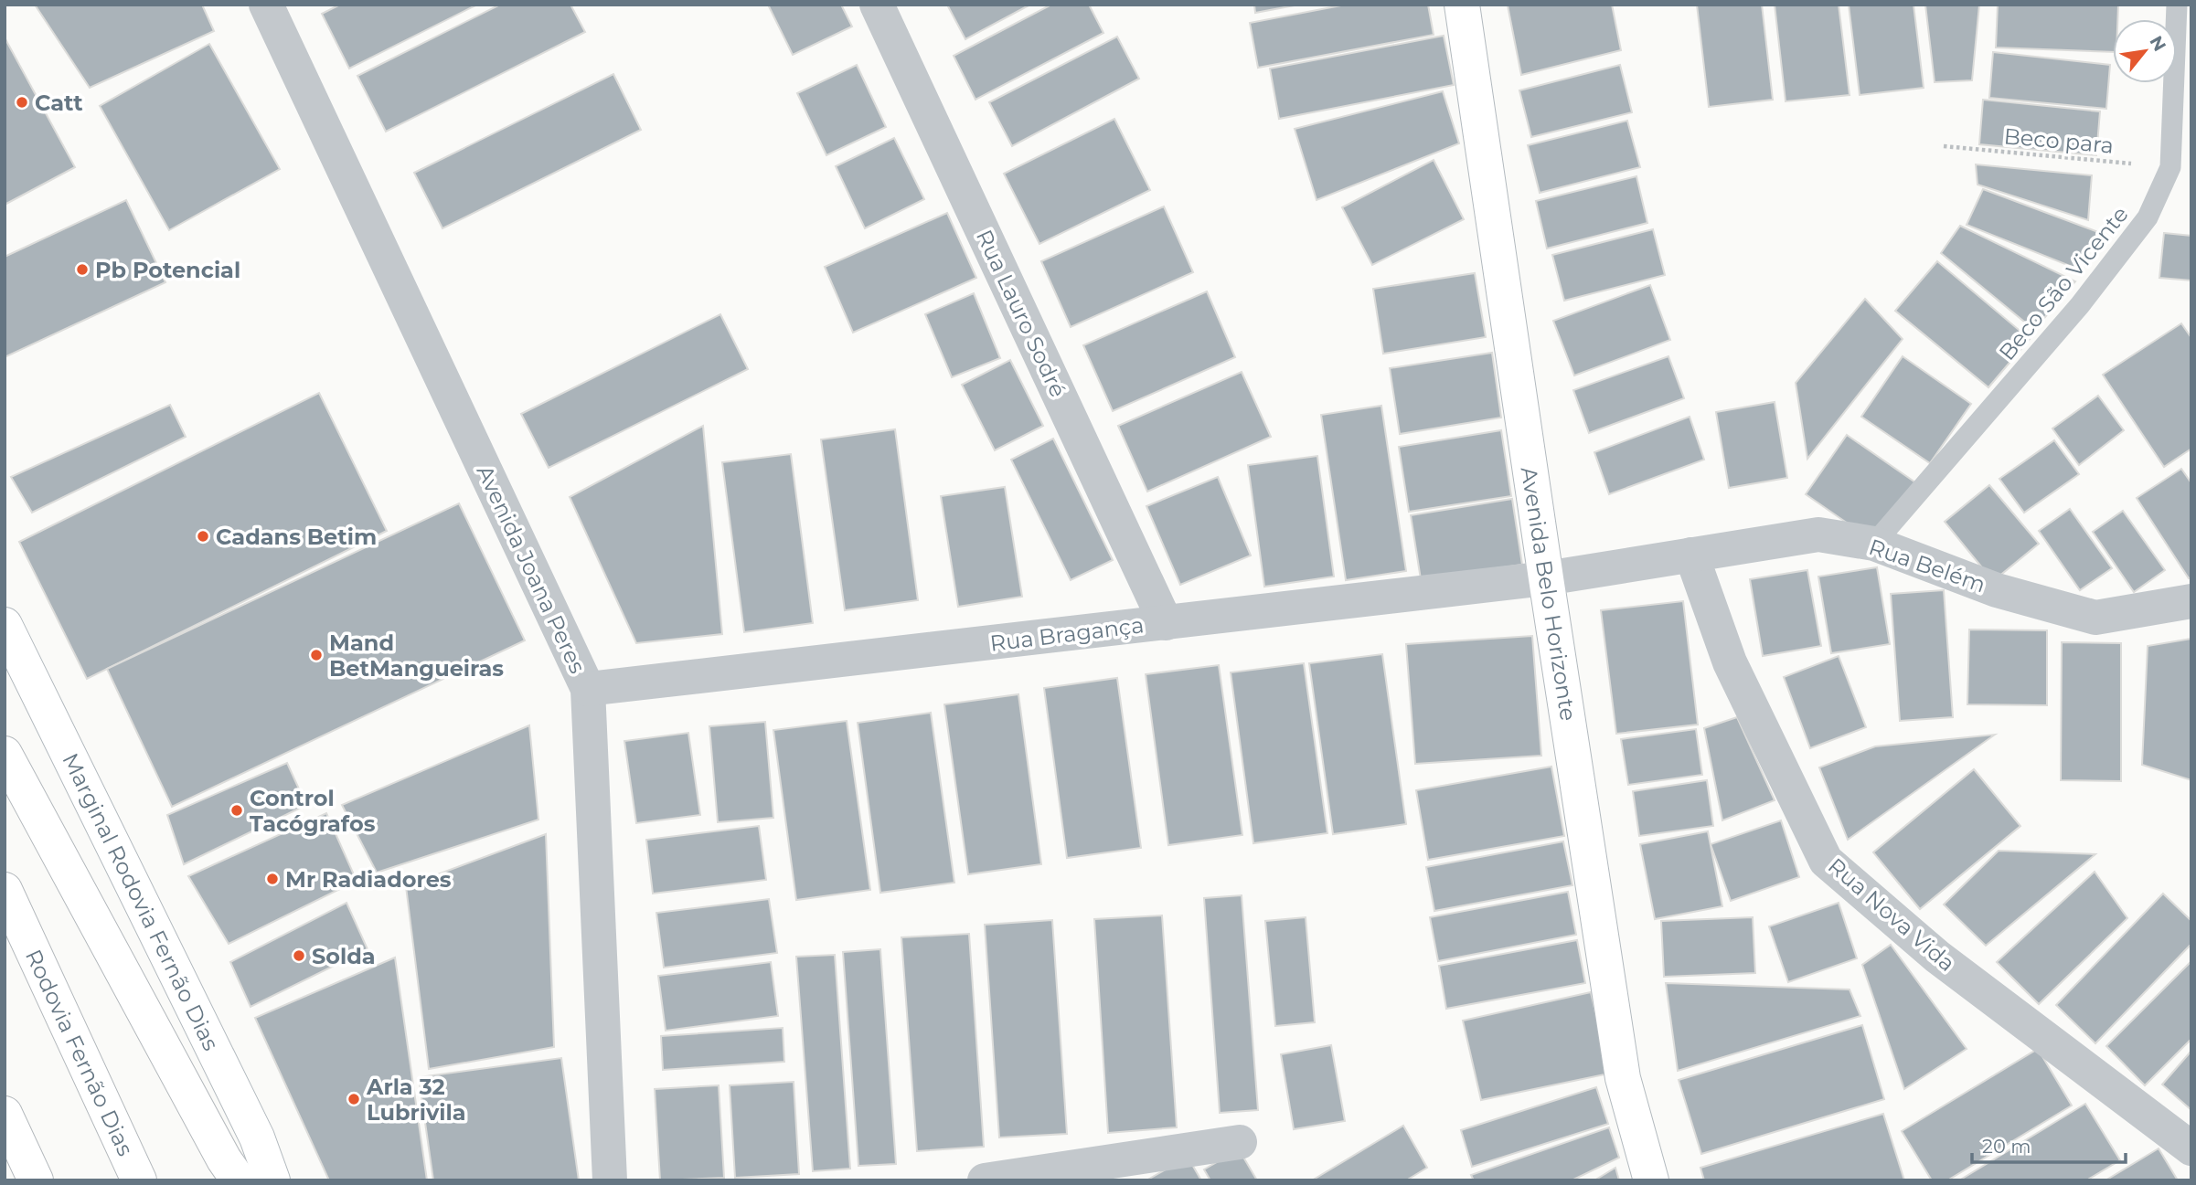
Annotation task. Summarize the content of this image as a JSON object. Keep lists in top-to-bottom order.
{
  "streets": {
    "main road": ["Avenida Belo Horizonte", "Marginal Rodovia Fernão Dias", "Rodovia Fernão Dias"],
    "street": [
      "Rua Lauro Sodré",
      "Rua Belém",
      "Avenida Joana Peres",
      "Rua Bragança",
      "Rua Nova Vida"
    ],
    "lane": ["Beco São Vicente"],
    "path": ["Beco para"]
  },
  "crossings": [
    ["Beco para", "Beco São Vicente"],
    ["Beco São Vicente", "Rua Belém"],
    ["Rua Lauro Sodré", "Rua Bragança"],
    ["Rua Belém", "Avenida Belo Horizonte"],
    ["Rua Belém", "Rua Bragança"],
    ["Rua Belém", "Rua Nova Vida"],
    ["Avenida Joana Peres", "Rua Bragança"],
    ["Avenida Belo Horizonte", "Rua Bragança"]
  ],
  "places": [
    "Catt",
    "Pb Potencial",
    "Cadans Betim",
    "Mand BetMangueiras",
    "Control Tacógrafos",
    "Mr Radiadores",
    "Solda",
    "Arla 32 Lubrivila"
  ],
  "scale_bar": "20 m",
  "north": "top right"
}
